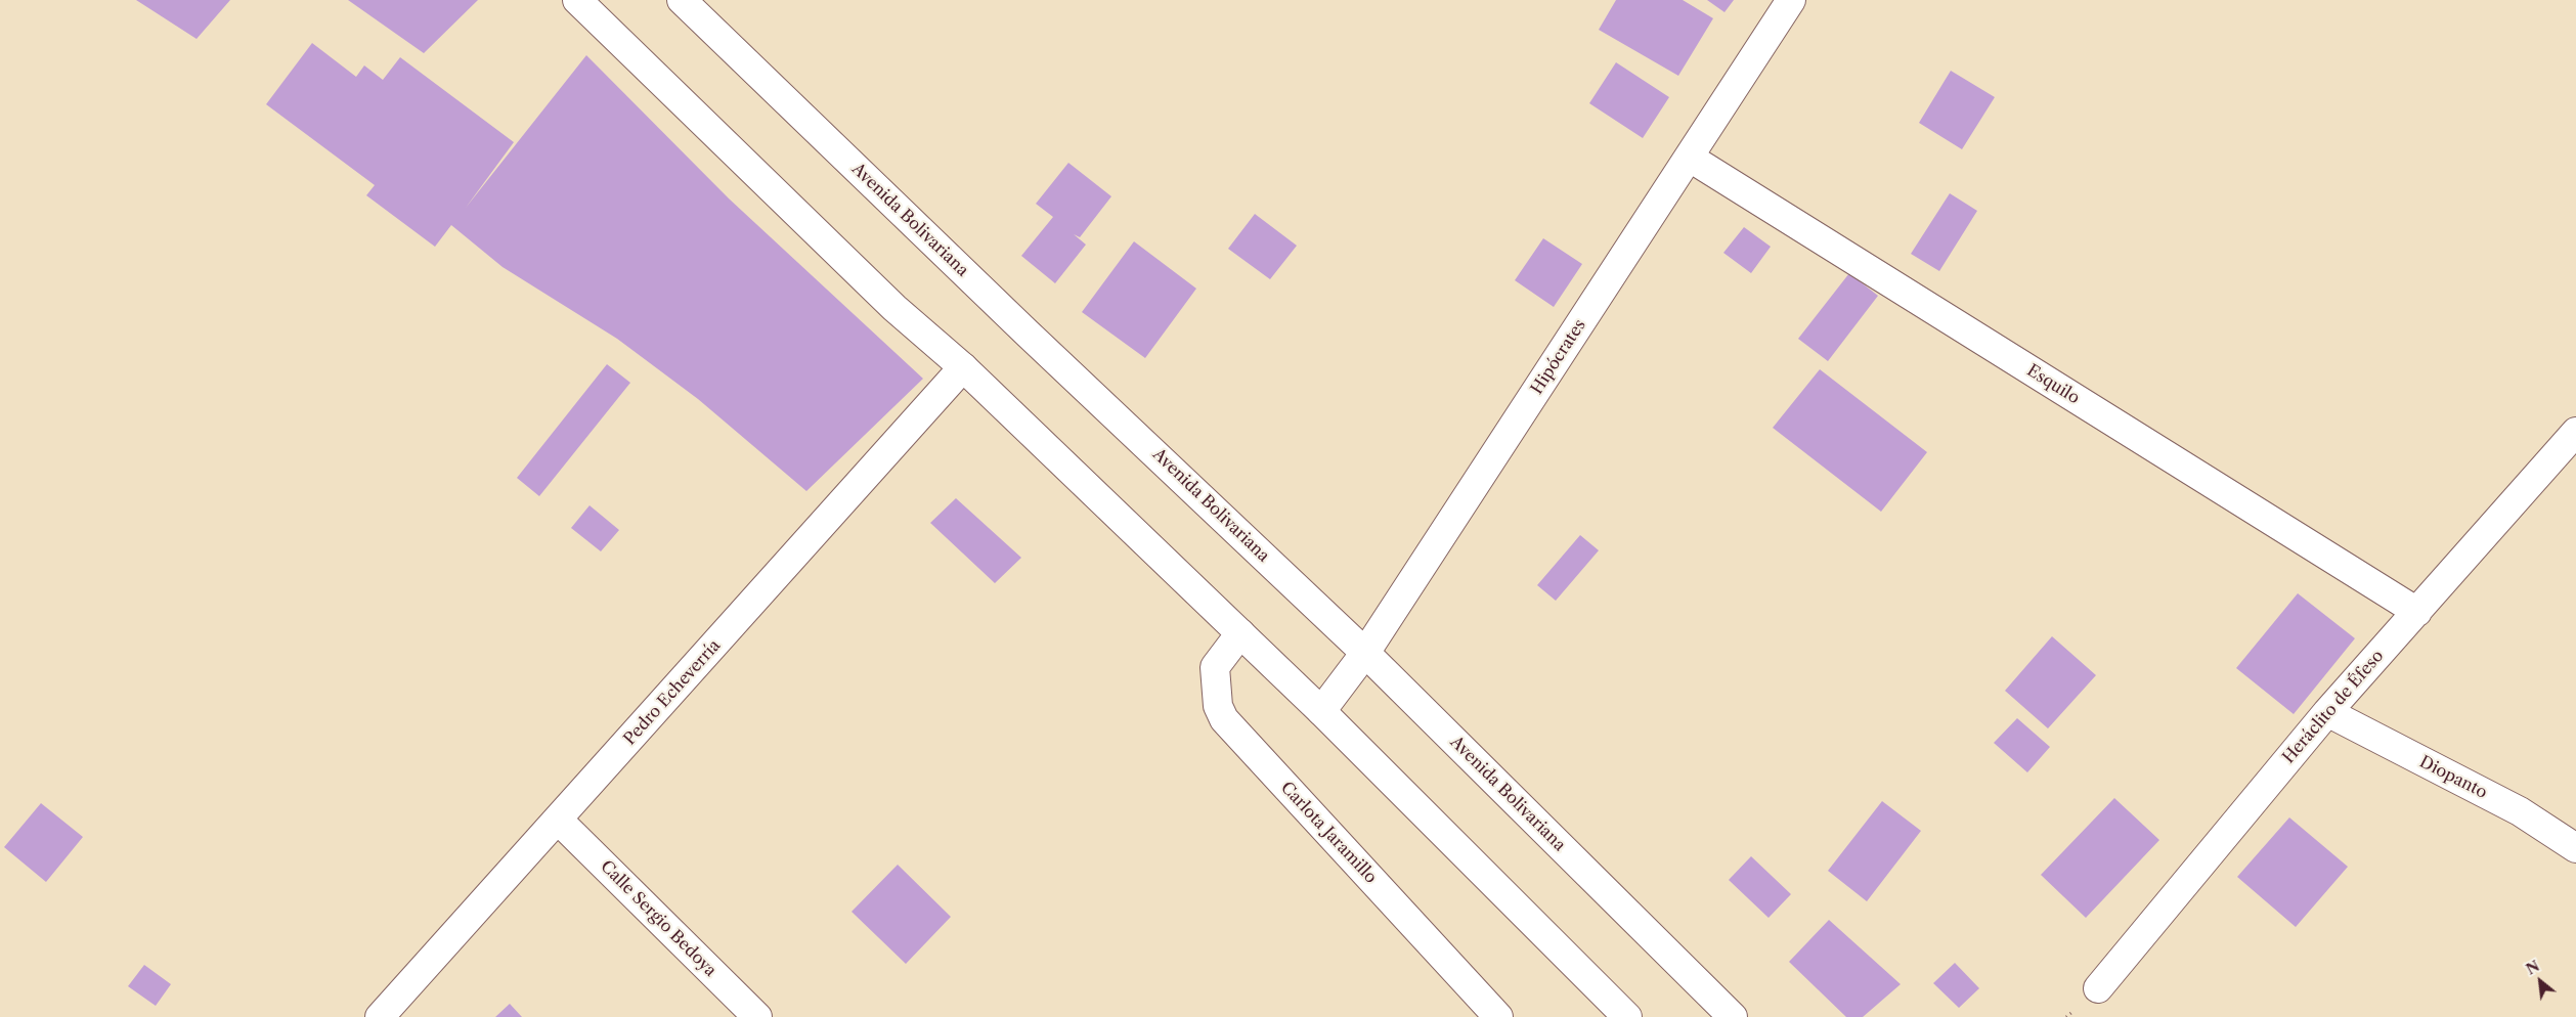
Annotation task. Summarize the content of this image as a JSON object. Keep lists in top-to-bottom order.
{
  "streets": {
    "main road": [
      "Avenida Bolivariana",
      "Hipócrates",
      "Esquilo",
      "Pedro Echeverría",
      "Heráclito de Éfeso",
      "Diopanto",
      "Carlota Jaramillo",
      "Calle Sergio Bedoya"
    ]
  },
  "crossings": [
    ["Avenida Bolivariana", "Hipócrates"],
    ["Hipócrates", "Esquilo"],
    ["Esquilo", "Heráclito de Éfeso"],
    ["Pedro Echeverría", "Calle Sergio Bedoya"],
    ["Heráclito de Éfeso", "Diopanto"]
  ],
  "north": "top left"
}
